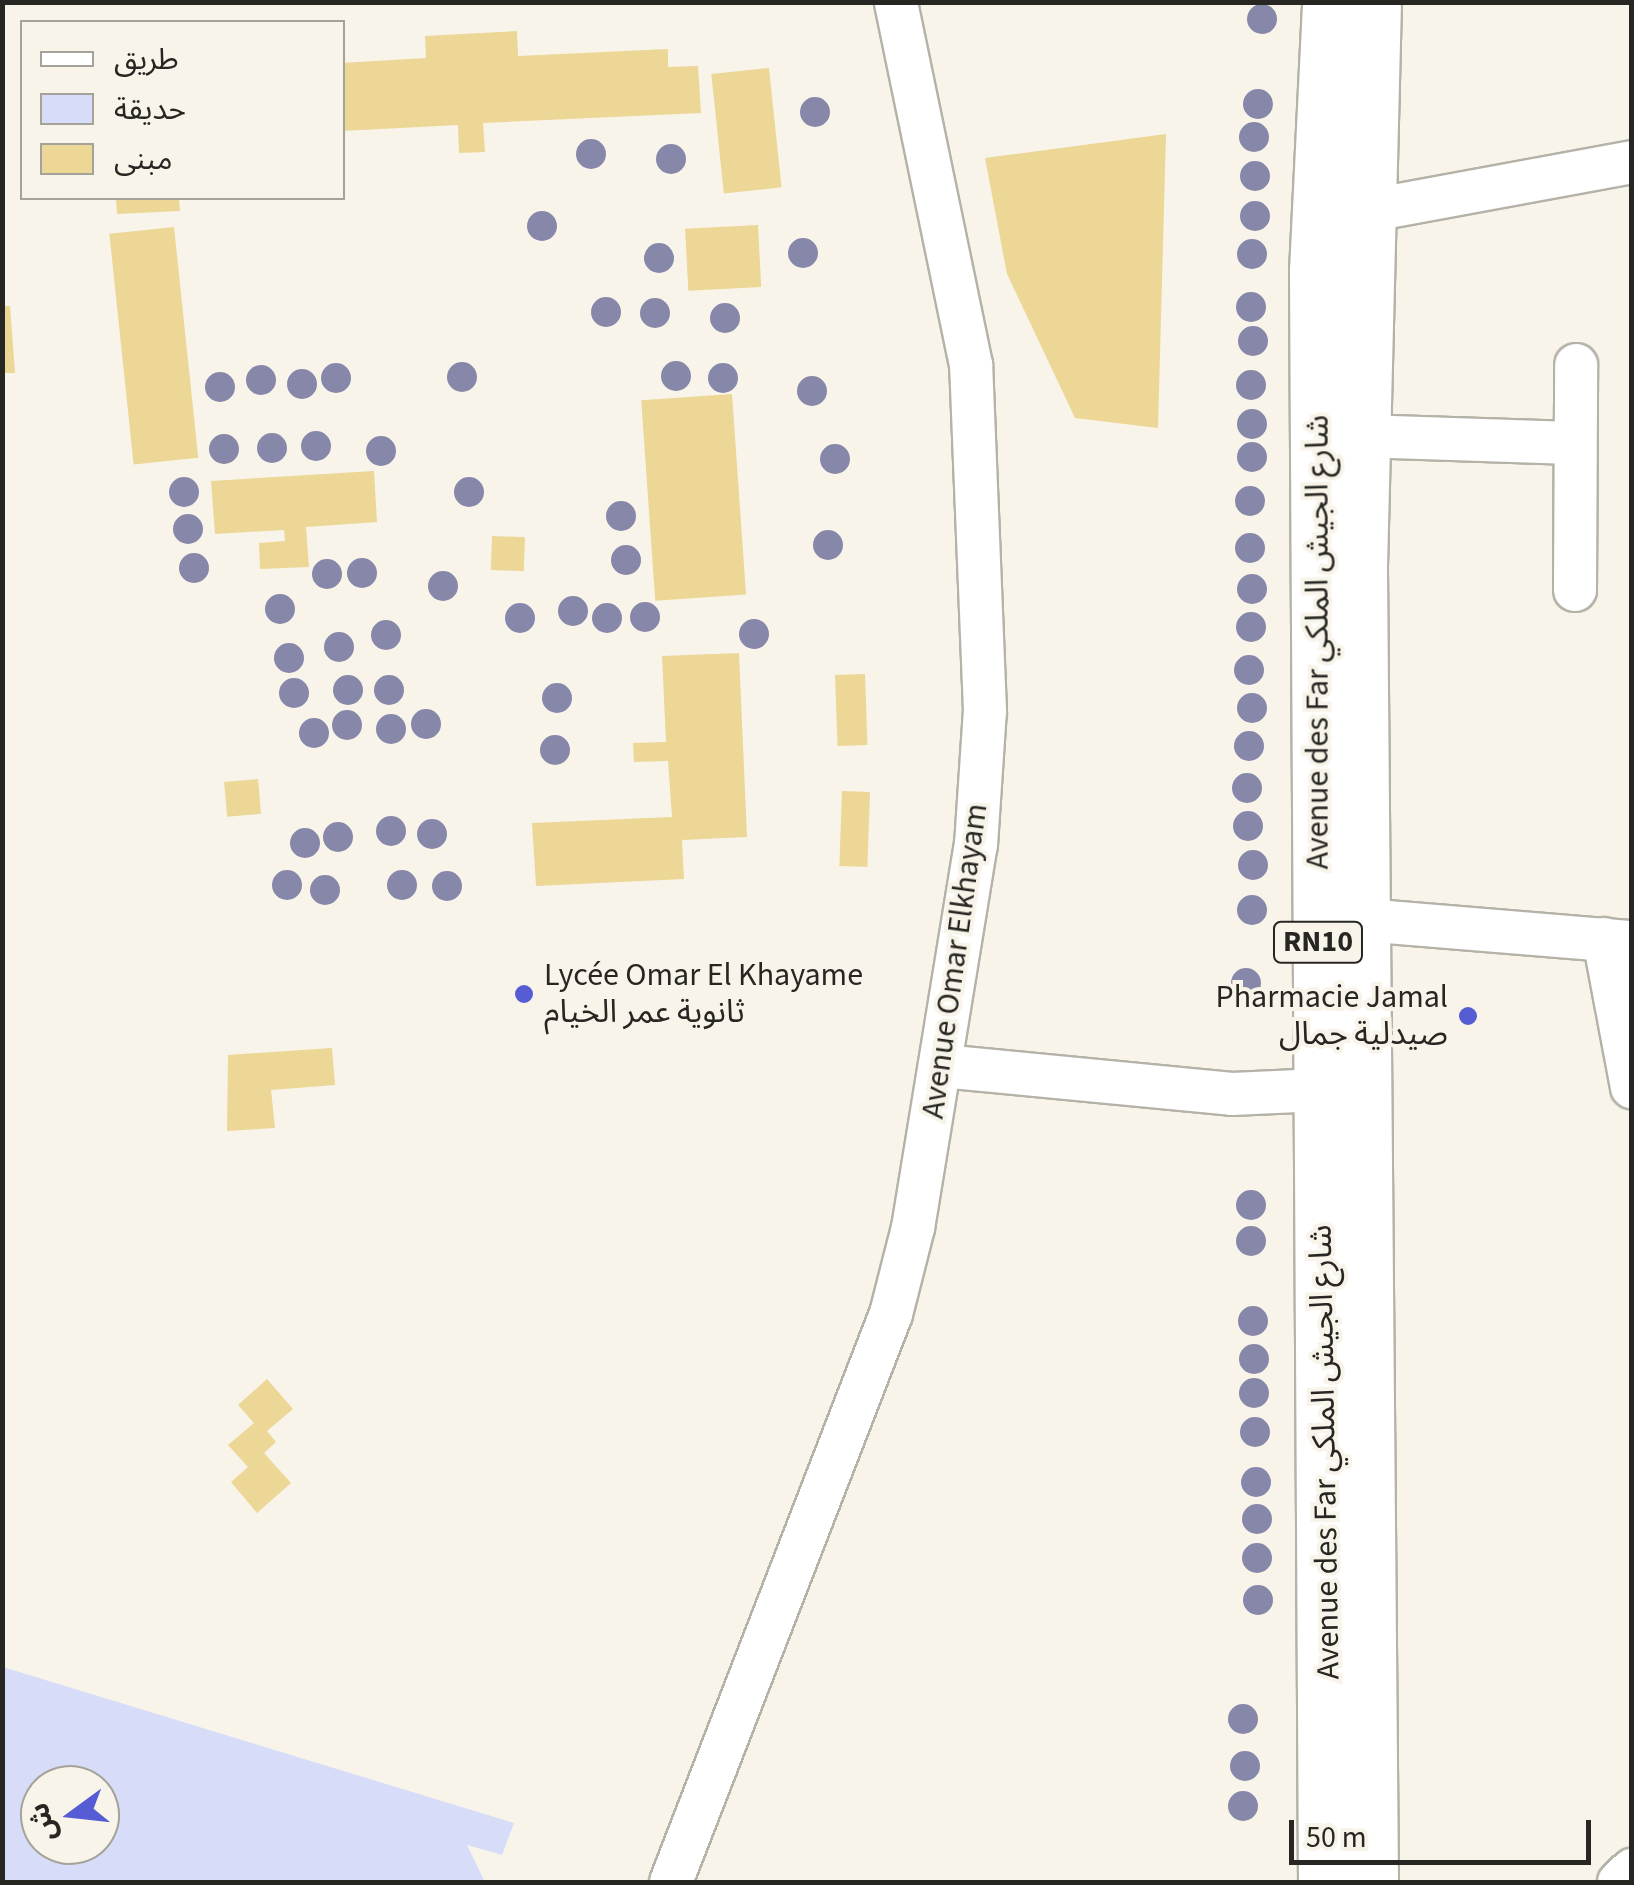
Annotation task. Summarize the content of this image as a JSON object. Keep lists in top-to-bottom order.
{
  "streets": {
    "main road": ["Avenue des Far شارع الجيش الملكي", "RN10"],
    "street": ["Avenue Omar Elkhayam"]
  },
  "places": ["Lycée Omar El Khayame ثانوية عمر الخيام", "Pharmacie Jamal صيدلية جمال"],
  "legend": ["طريق", "حديقة", "مبنى"],
  "scale_bar": "50 m",
  "north": "left"
}
